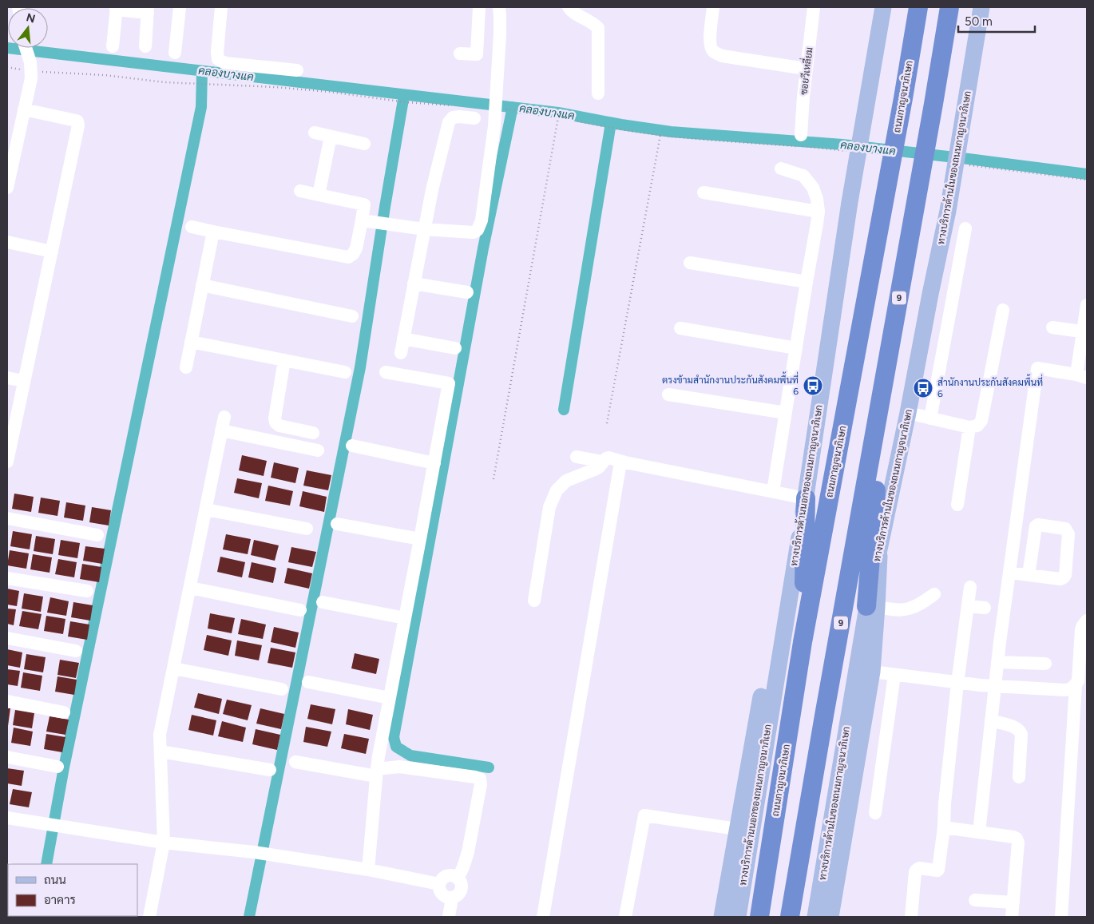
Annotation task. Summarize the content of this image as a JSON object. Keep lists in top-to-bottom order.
{
  "streets": {
    "highway": ["ถนนกาญจนาภิเษก", "9"],
    "main road": ["ทางบริการด้านในของถนนกาญจนาภิเษก", "ทางบริการด้านนอกของถนนกาญจนาภิเษก"],
    "street": ["ซอยวีเหลี่ยม"]
  },
  "water": ["คลองบางแค"],
  "places": {
    "bus stop": ["ตรงข้ามสำนักงานประกันสังคมพื้นที่ 6", "สำนักงานประกันสังคมพื้นที่ 6"]
  },
  "legend": ["ถนน", "อาคาร"],
  "scale_bar": "50 m",
  "north": "top"
}
